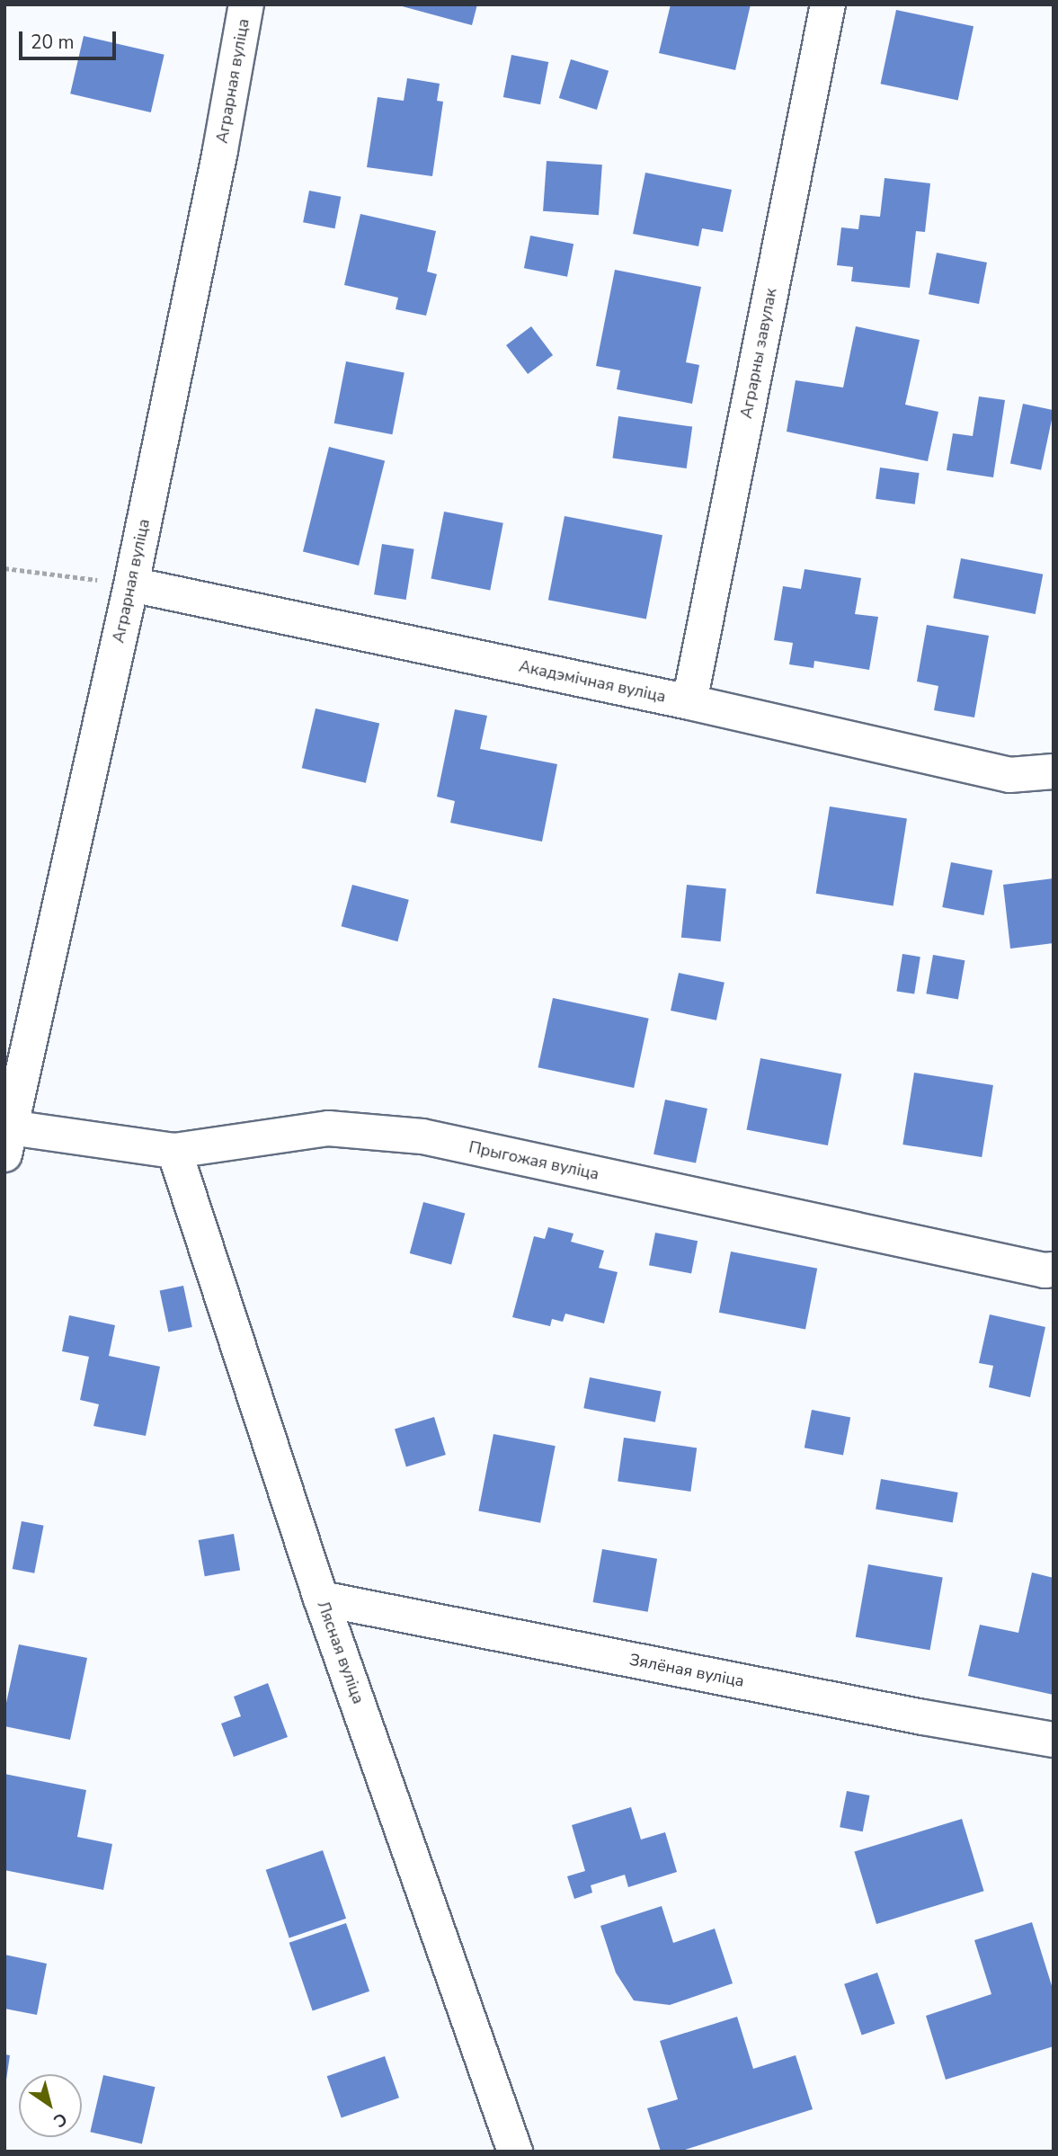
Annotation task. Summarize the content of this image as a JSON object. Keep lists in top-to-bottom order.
{
  "streets": {
    "street": [
      "Аграрная вуліца",
      "Аграрны завулак",
      "Акадэмічная вуліца",
      "Прыгожая вуліца",
      "Лясная вуліца",
      "Зялёная вуліца"
    ]
  },
  "crossings": [
    ["Аграрная вуліца", "Акадэмічная вуліца"],
    ["Аграрная вуліца", "Прыгожая вуліца"],
    ["Аграрны завулак", "Акадэмічная вуліца"],
    ["Прыгожая вуліца", "Лясная вуліца"],
    ["Лясная вуліца", "Зялёная вуліца"]
  ],
  "scale_bar": "20 m",
  "north": "bottom right"
}
